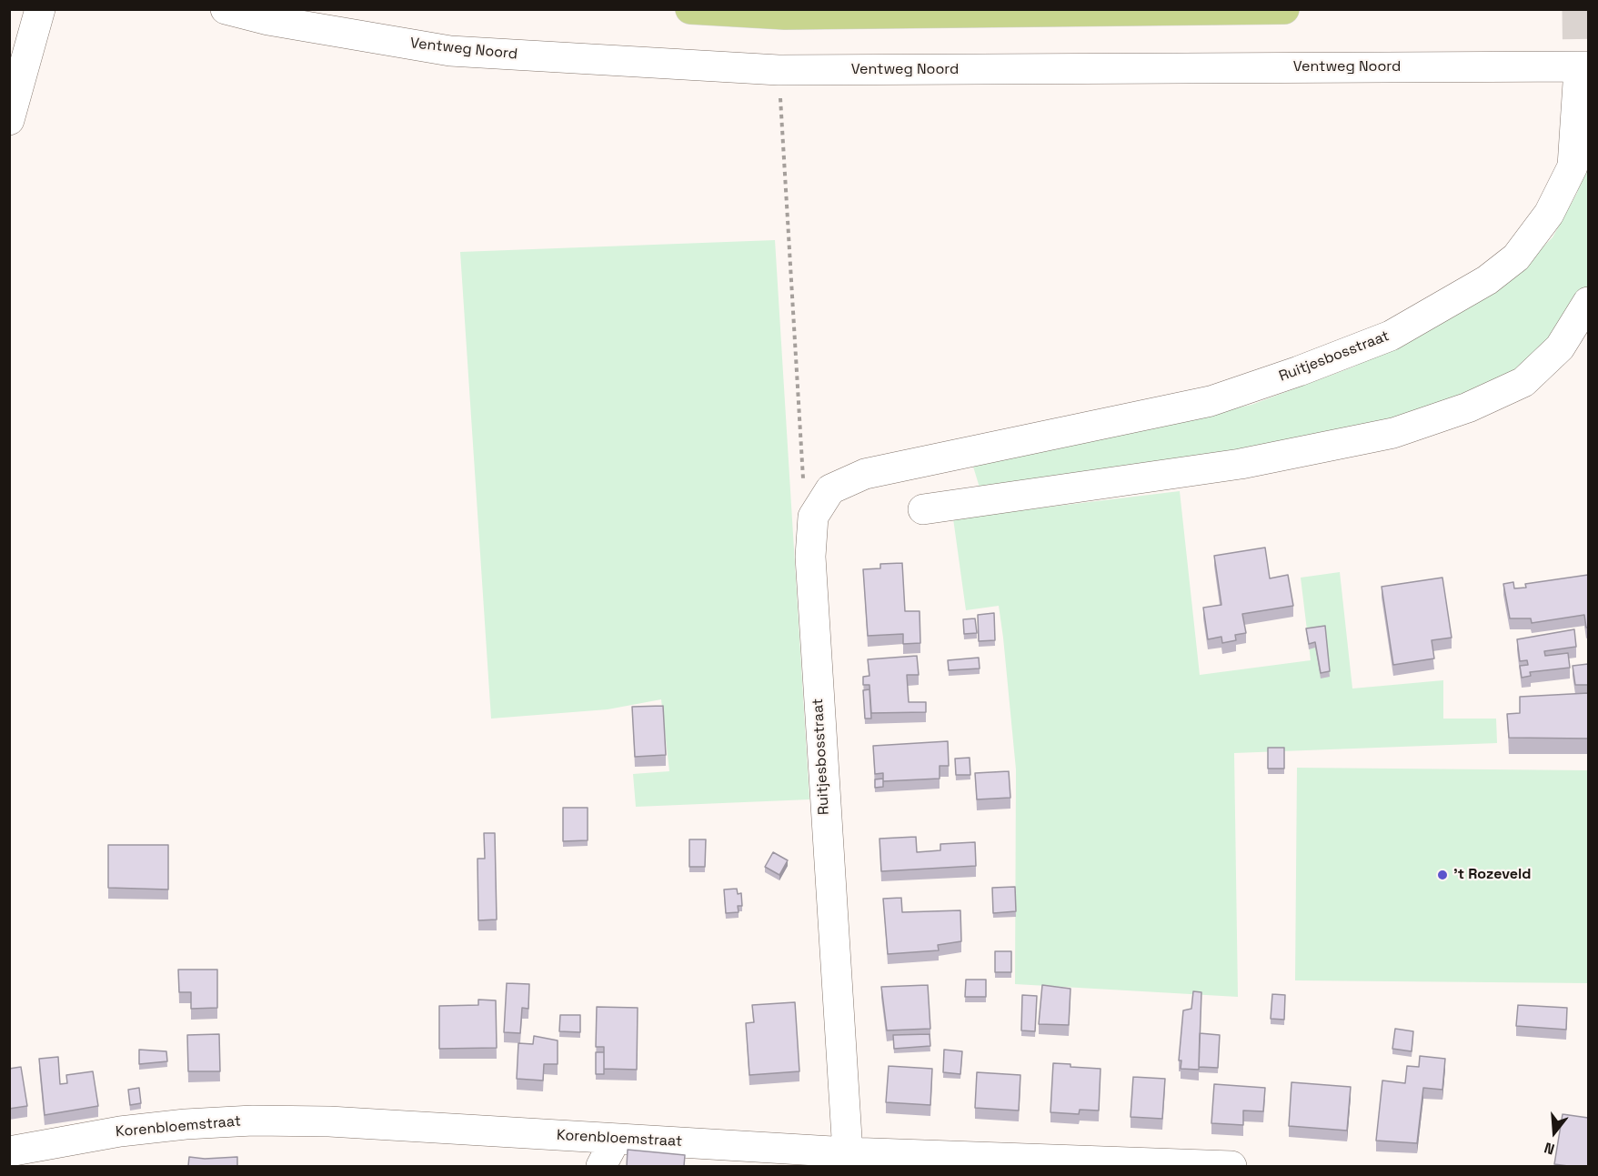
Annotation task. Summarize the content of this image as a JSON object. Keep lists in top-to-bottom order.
{
  "streets": {
    "street": ["Ventweg Noord", "Ruitjesbosstraat", "Korenbloemstraat"]
  },
  "crossings": [
    ["Ventweg Noord", "Ruitjesbosstraat"],
    ["Ruitjesbosstraat", "Korenbloemstraat"]
  ],
  "places": ["'t Rozeveld"],
  "north": "bottom"
}
